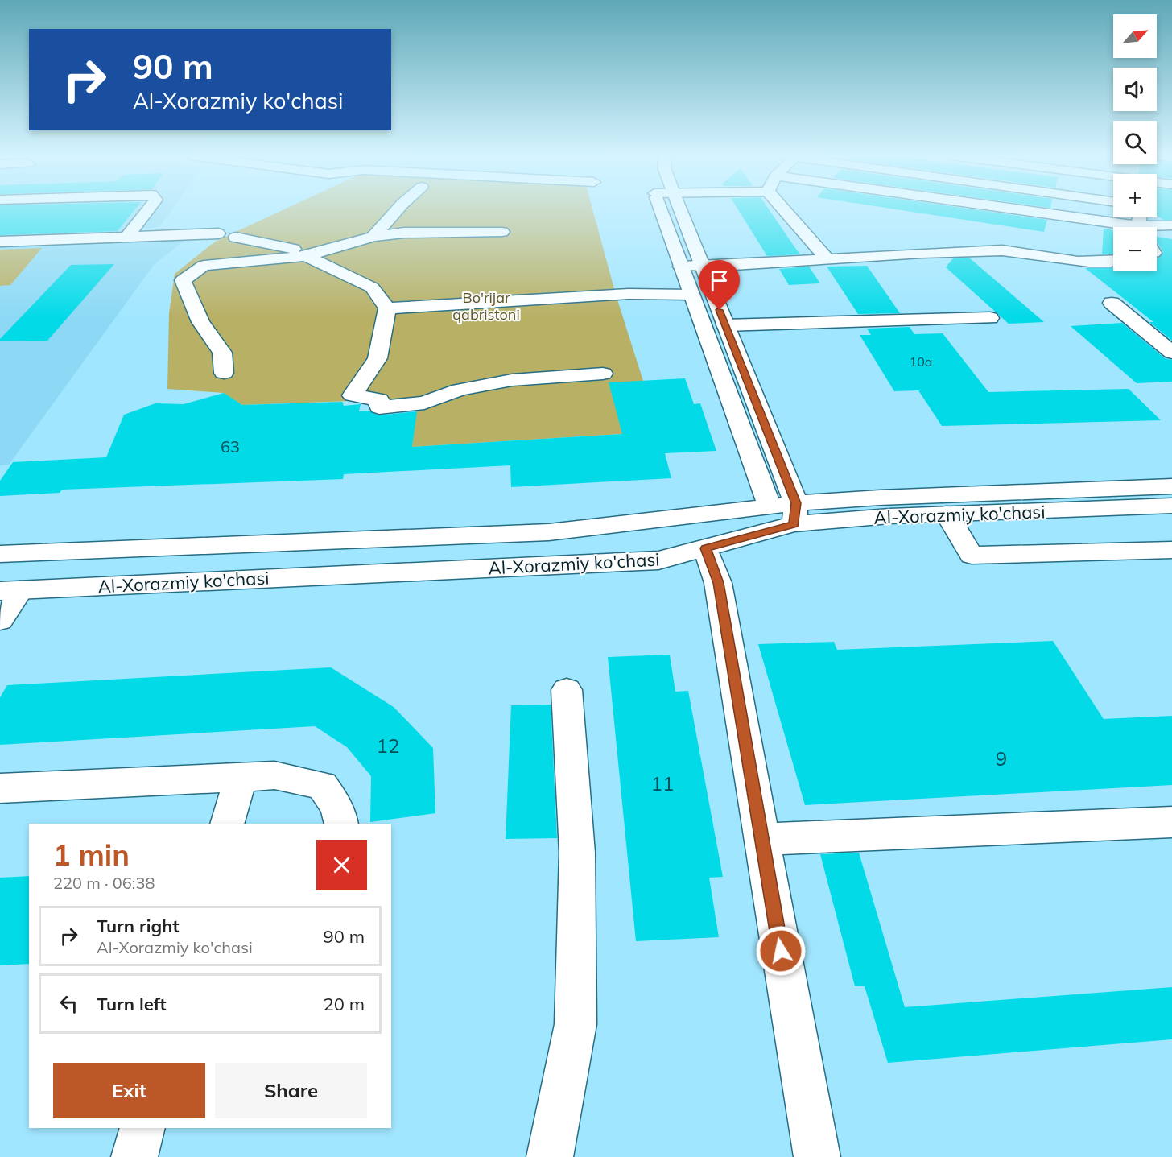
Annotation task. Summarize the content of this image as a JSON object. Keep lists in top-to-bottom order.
{
  "streets": {
    "main road": ["Al-Xorazmiy ko'chasi"]
  },
  "parks": ["Bo'rijar qabristoni"],
  "house_numbers": [
    "10a",
    "63",
    "12",
    "9",
    "11"
  ],
  "north": "top right",
  "page": {
    "map_buttons": ["+", "−"],
    "turn": ["90 m", "Al-Xorazmiy ko'chasi"],
    "heading": ["1 min", "220 m · 06:38"],
    "list": [
      {
        "name": "Turn right",
        "note": "Al-Xorazmiy ko'chasi",
        "value": "90 m"
      },
      {
        "name": "Turn left",
        "value": "20 m"
      }
    ],
    "buttons": ["Exit", "Share"]
  }
}
